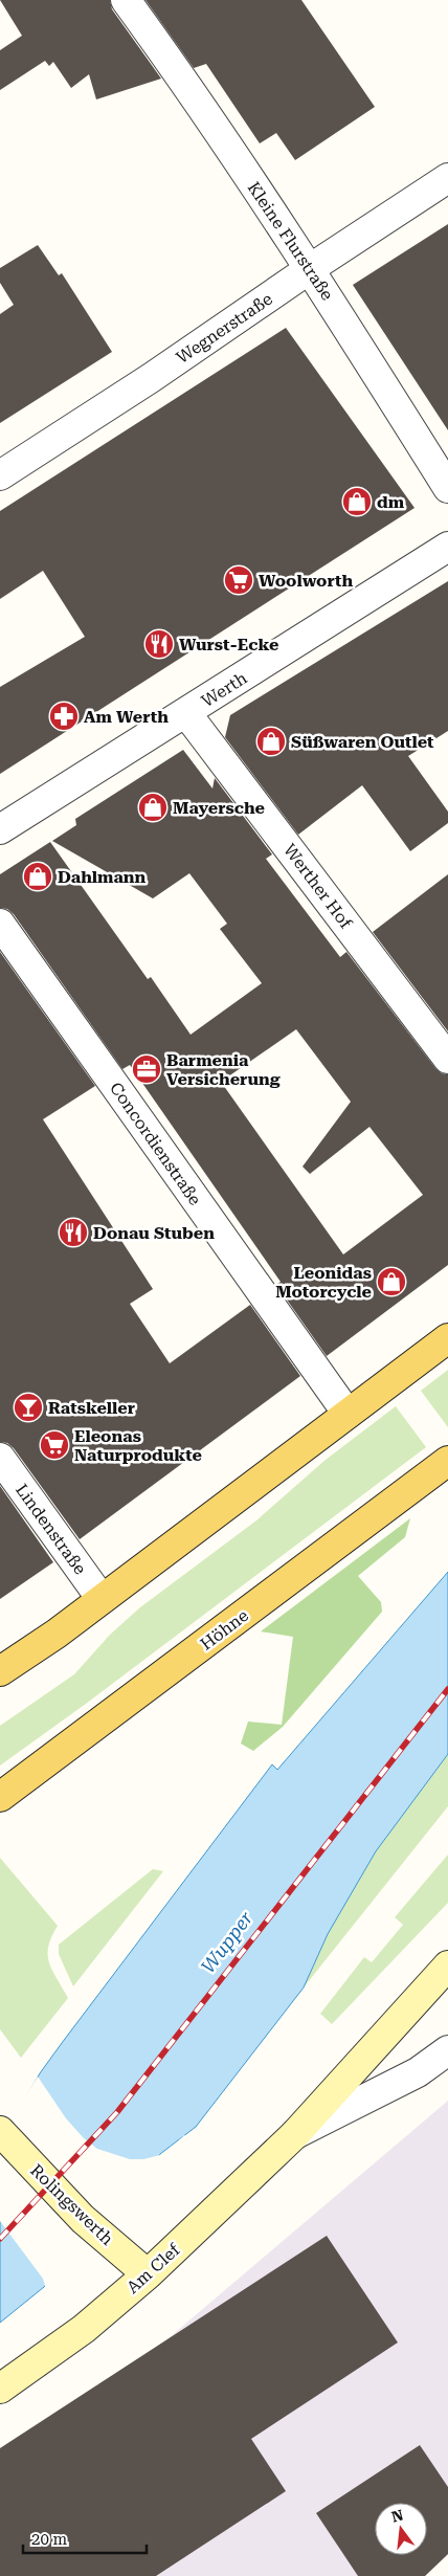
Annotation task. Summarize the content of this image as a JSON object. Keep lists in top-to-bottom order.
{
  "streets": {
    "main road": ["Höhne", "Rolingswerth", "Am Clef"],
    "street": [
      "Kleine Flurstraße",
      "Wegnerstraße",
      "Werth",
      "Werther Hof",
      "Concordienstraße",
      "Lindenstraße"
    ]
  },
  "crossings": [
    ["Kleine Flurstraße", "Wegnerstraße"],
    ["Werth", "Werther Hof"],
    ["Rolingswerth", "Am Clef"]
  ],
  "water": ["Wupper"],
  "places": {
    "shop": [
      "dm",
      "Süßwaren Outlet",
      "Mayersche",
      "Dahlmann",
      "Leonidas Motorcycle"
    ],
    "supermarket": ["Woolworth", "Eleonas Naturprodukte"],
    "restaurant": ["Wurst-Ecke", "Donau Stuben"],
    "pharmacy": ["Am Werth"],
    "office": ["Barmenia Versicherung"],
    "bar": ["Ratskeller"]
  },
  "scale_bar": "20 m",
  "north": "top"
}
